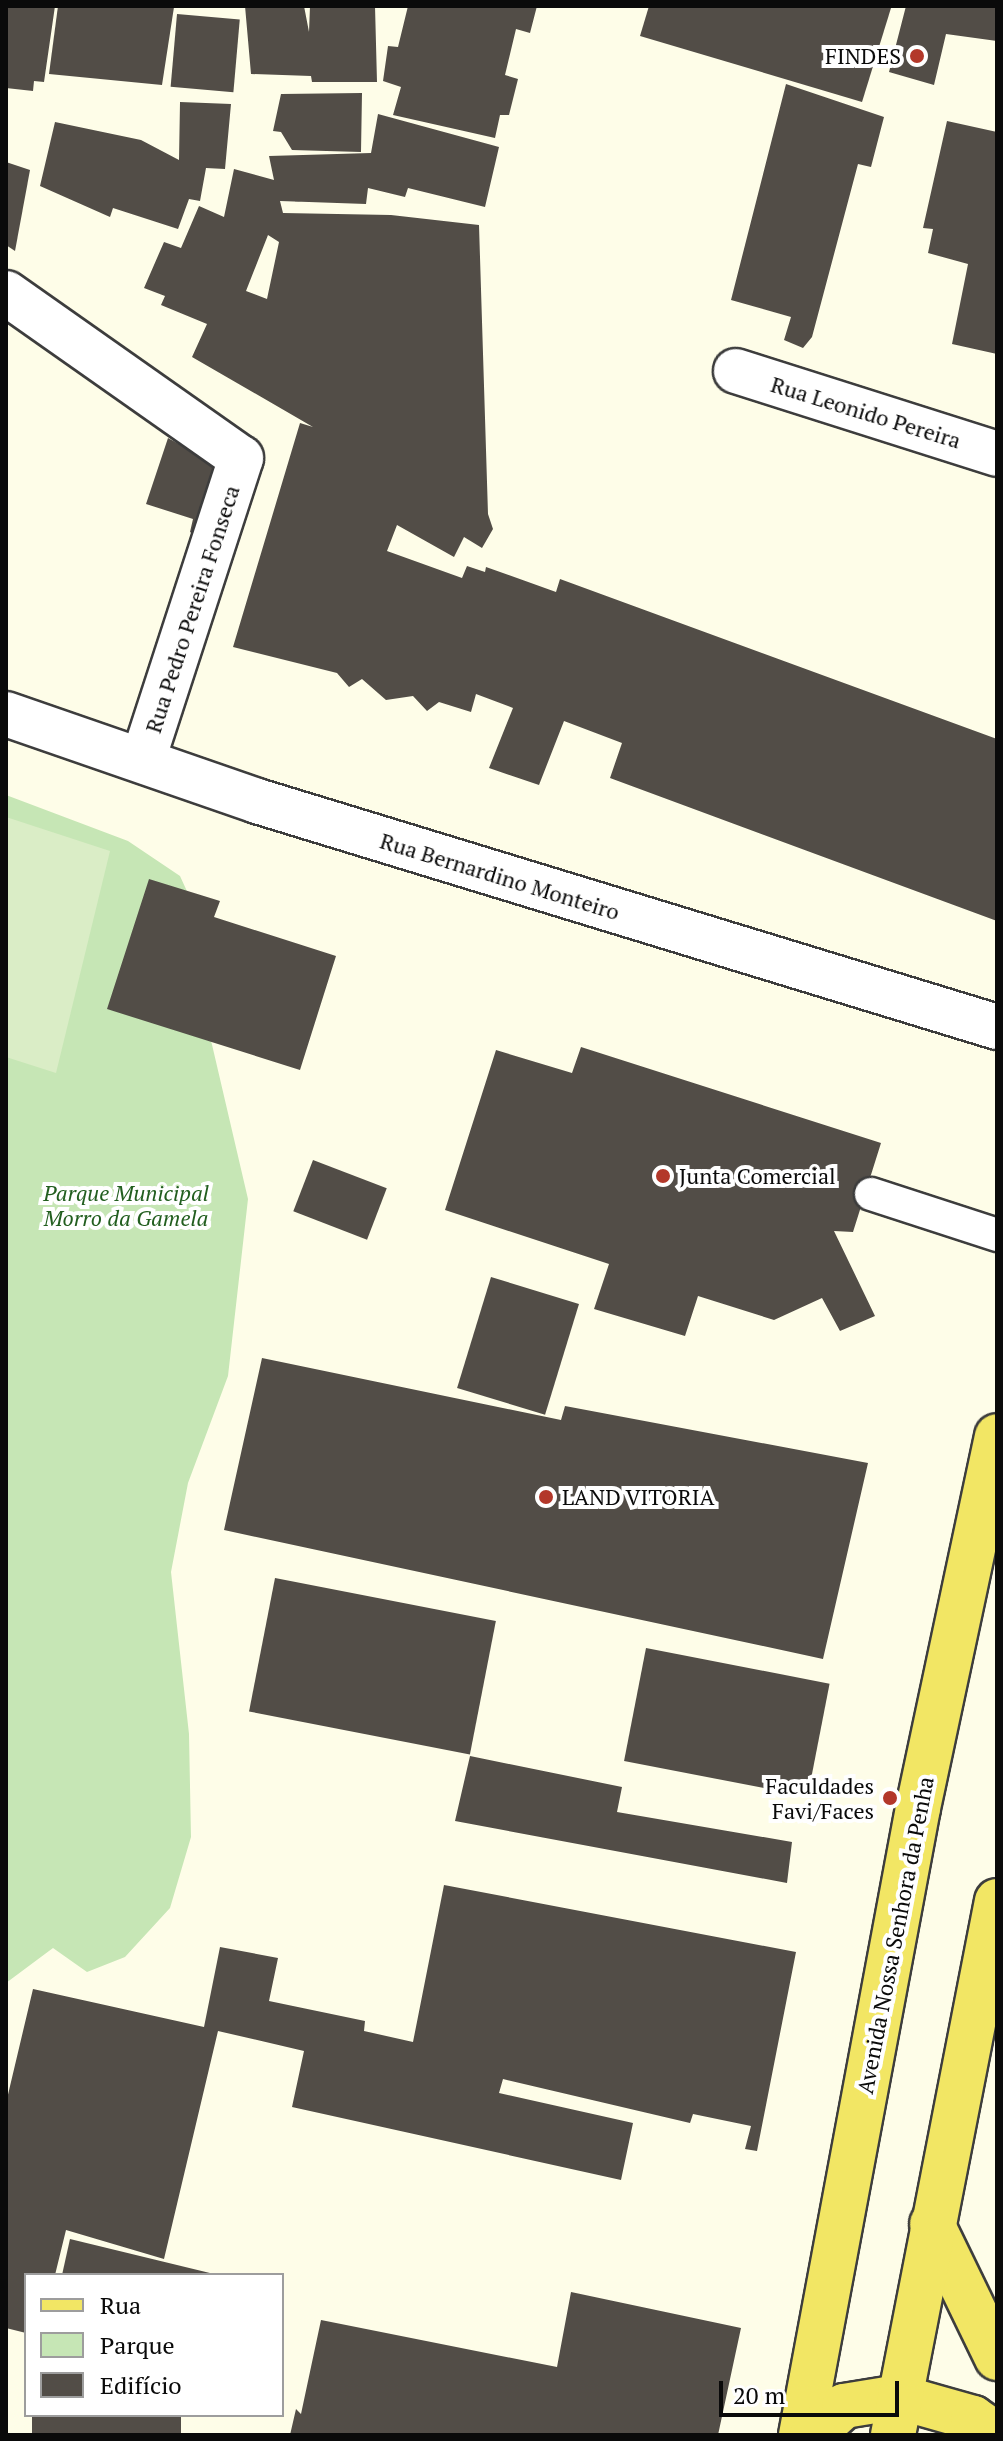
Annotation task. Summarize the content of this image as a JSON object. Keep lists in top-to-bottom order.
{
  "streets": {
    "main road": ["Avenida Nossa Senhora da Penha"],
    "street": ["Rua Leonido Pereira", "Rua Pedro Pereira Fonseca", "Rua Bernardino Monteiro"]
  },
  "crossings": [
    ["Rua Pedro Pereira Fonseca", "Rua Bernardino Monteiro"]
  ],
  "parks": ["Parque Municipal Morro da Gamela"],
  "places": [
    "FINDES",
    "Junta Comercial",
    "LAND VITORIA",
    "Faculdades Favi/Faces"
  ],
  "legend": ["Rua", "Parque", "Edifício"],
  "scale_bar": "20 m"
}
